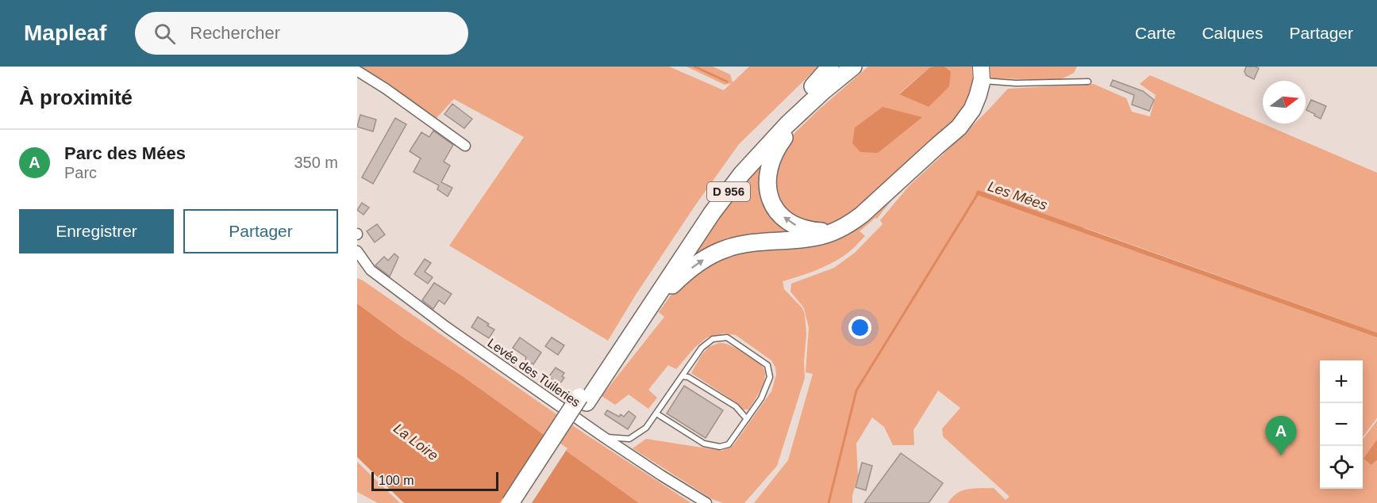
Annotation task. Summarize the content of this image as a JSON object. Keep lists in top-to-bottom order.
{
  "streets": {
    "highway": ["D 956"],
    "street": ["Levée des Tuileries"]
  },
  "water": ["Les Mées", "La Loire"],
  "scale_bar": "100 m",
  "north": "right",
  "page": {
    "header": "Mapleaf",
    "search": "Rechercher",
    "nav": ["Carte", "Calques", "Partager"],
    "heading": "À proximité",
    "list": [
      {
        "mark": "A",
        "name": "Parc des Mées",
        "note": "Parc",
        "value": "350 m"
      }
    ],
    "buttons": ["Enregistrer", "Partager"],
    "map_buttons": ["+", "−"],
    "pins": "A",
    "scale": "100 m"
  }
}
